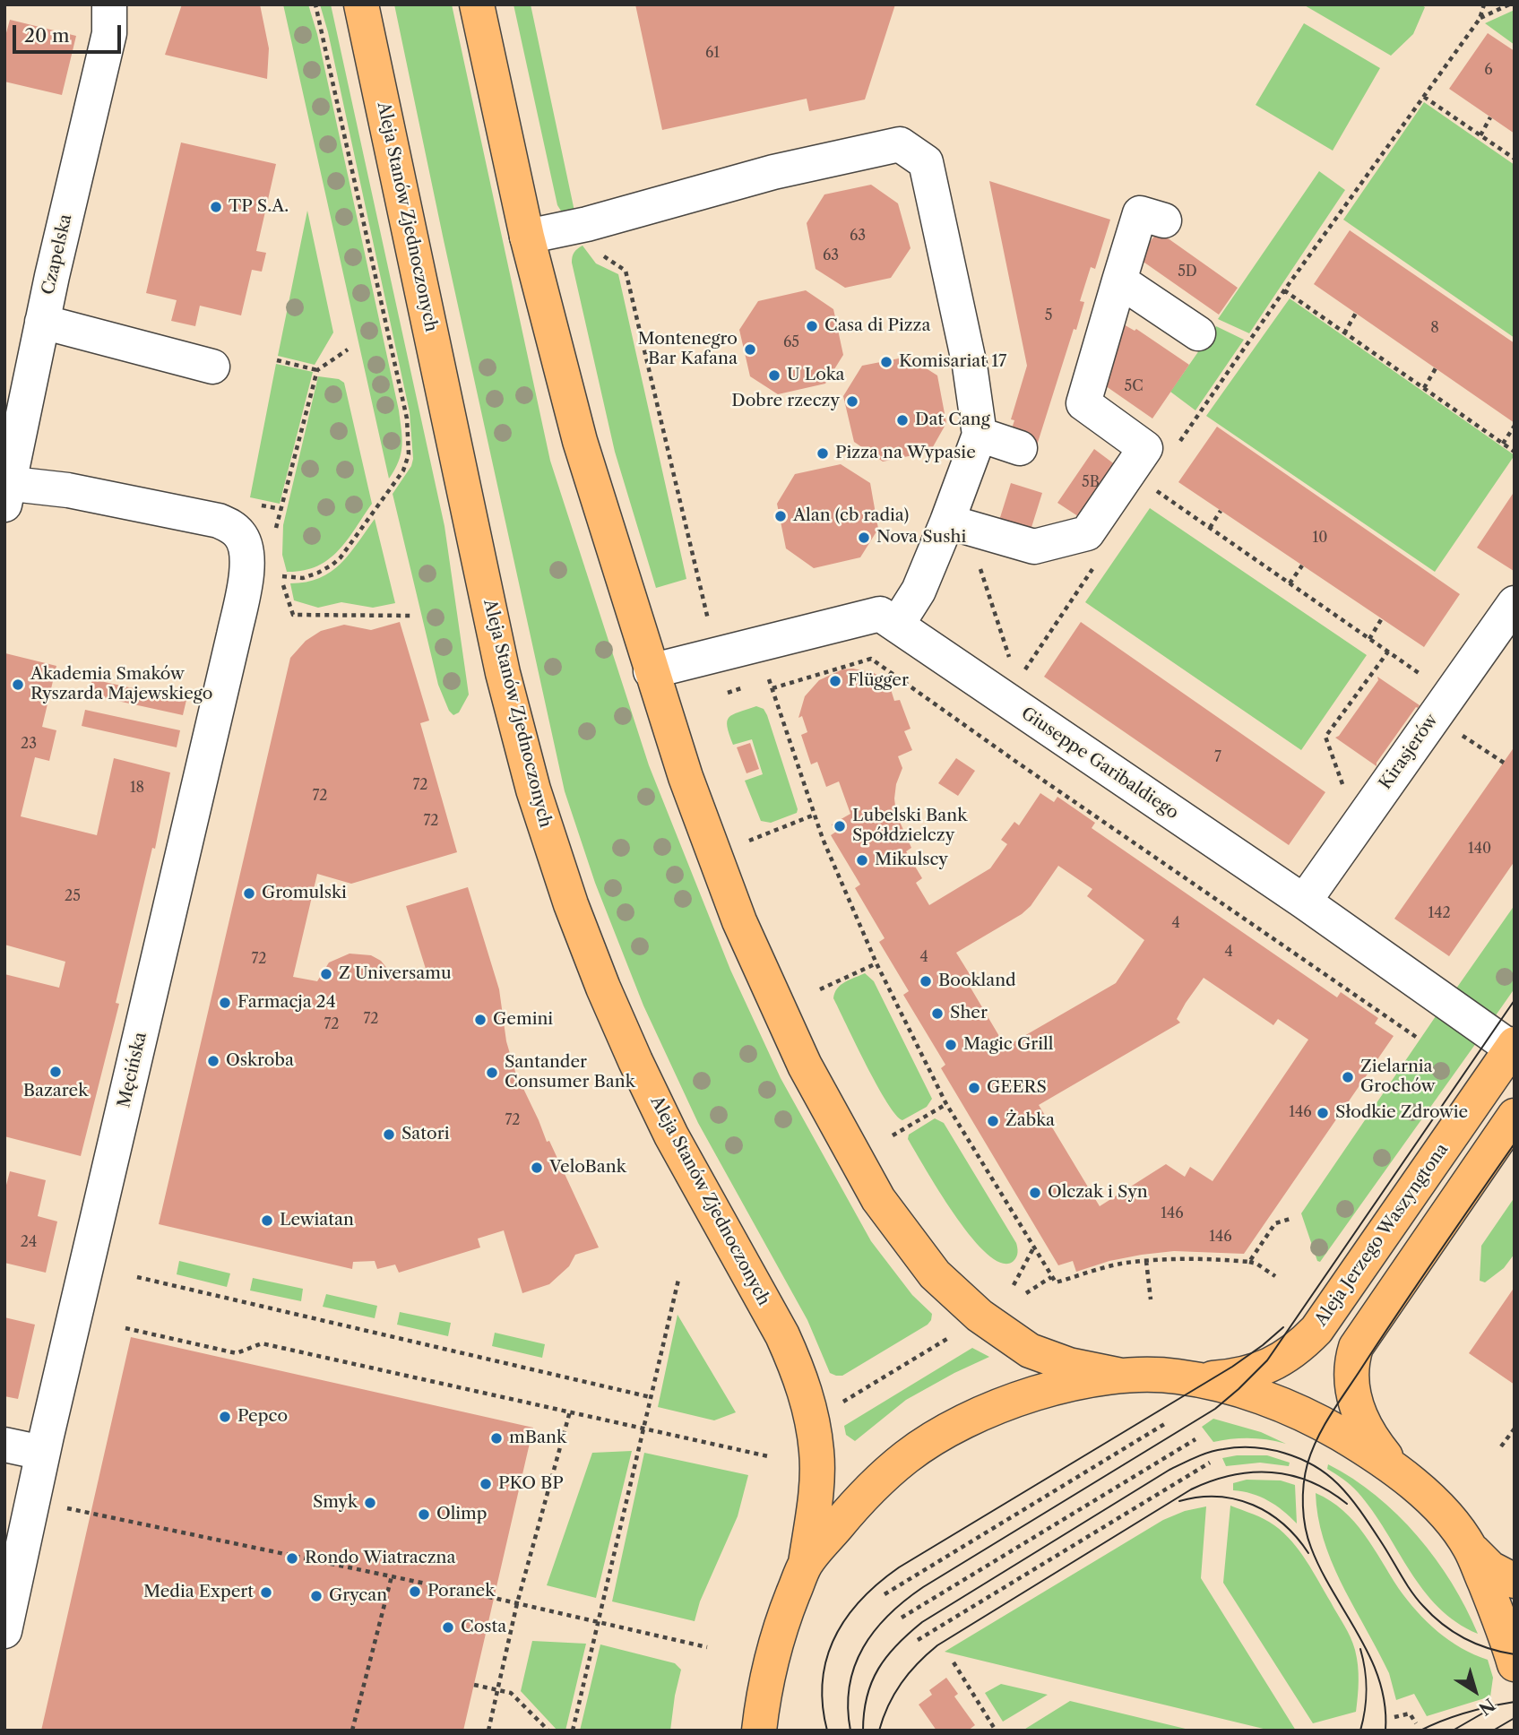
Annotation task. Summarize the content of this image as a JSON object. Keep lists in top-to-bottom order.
{
  "streets": {
    "main road": ["Aleja Stanów Zjednoczonych", "Aleja Jerzego Waszyngtona"],
    "street": [
      "Czapelska",
      "Kirasjerów",
      "Giuseppe Garibaldiego",
      "Męcińska"
    ]
  },
  "crossings": [
    ["Czapelska", "Męcińska"],
    ["Kirasjerów", "Giuseppe Garibaldiego"],
    ["Giuseppe Garibaldiego", "Aleja Jerzego Waszyngtona"]
  ],
  "places": [
    "TP S.A.",
    "Casa di Pizza",
    "Montenegro Bar Kafana",
    "Komisariat 17",
    "U Loka",
    "Dobre rzeczy",
    "Dat Cang",
    "Pizza na Wypasie",
    "Alan (cb radia)",
    "Nova Sushi",
    "Flügger",
    "Akademia Smaków Ryszarda Majewskiego",
    "Lubelski Bank Spółdzielczy",
    "Mikulscy",
    "Gromulski",
    "Z Universamu",
    "Bookland",
    "Farmacja 24",
    "Sher",
    "Gemini",
    "Magic Grill",
    "Oskroba",
    "Bazarek",
    "Santander Consumer Bank",
    "Zielarnia Grochów",
    "GEERS",
    "Słodkie Zdrowie",
    "Żabka",
    "Satori",
    "VeloBank",
    "Olczak i Syn",
    "Lewiatan",
    "Pepco",
    "mBank",
    "PKO BP",
    "Smyk",
    "Olimp",
    "Rondo Wiatraczna",
    "Poranek",
    "Media Expert",
    "Grycan",
    "Costa"
  ],
  "house_numbers": [
    "61",
    "6",
    "63",
    "63",
    "5D",
    "5",
    "8",
    "65",
    "5C",
    "5B",
    "10",
    "23",
    "7",
    "72",
    "18",
    "72",
    "72",
    "140",
    "25",
    "142",
    "4",
    "4",
    "4",
    "72",
    "72",
    "72",
    "146",
    "72",
    "146",
    "146",
    "24"
  ],
  "scale_bar": "20 m",
  "north": "bottom right"
}
